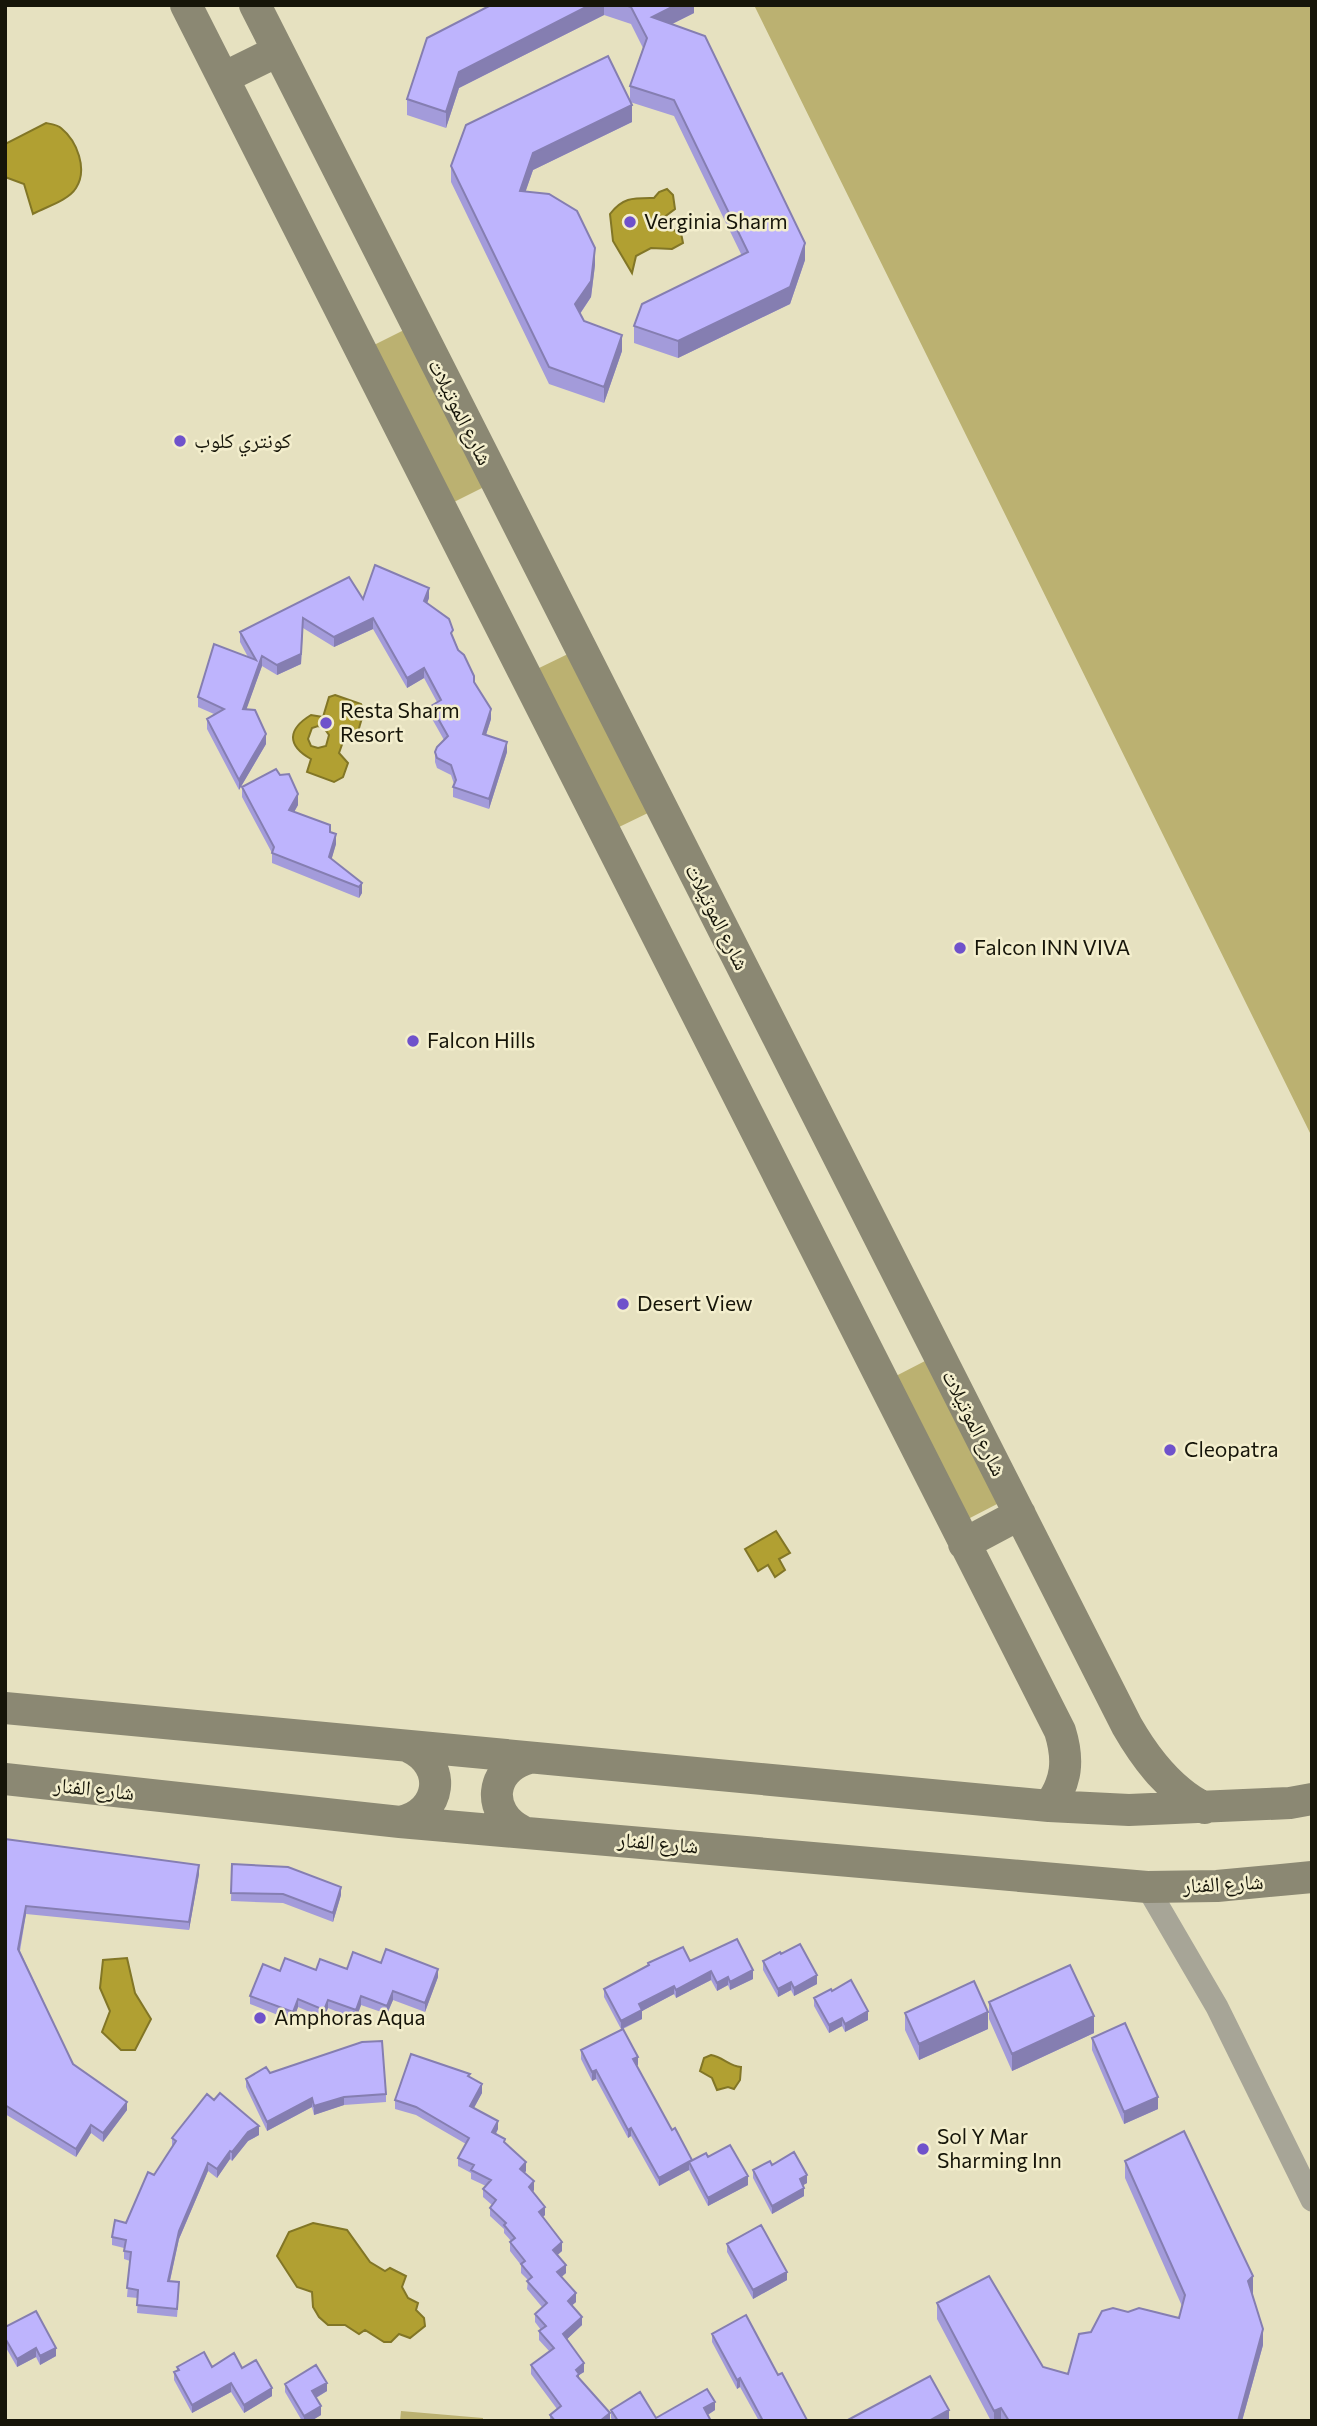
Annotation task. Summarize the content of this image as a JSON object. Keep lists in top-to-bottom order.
{
  "streets": {
    "street": ["شارع الموتيلات", "شارع الفنار"]
  },
  "places": [
    "Verginia Sharm",
    "كونتري كلوب",
    "Resta Sharm Resort",
    "Falcon INN VIVA",
    "Falcon Hills",
    "Desert View",
    "Cleopatra",
    "Amphoras Aqua",
    "Sol Y Mar Sharming Inn"
  ]
}
